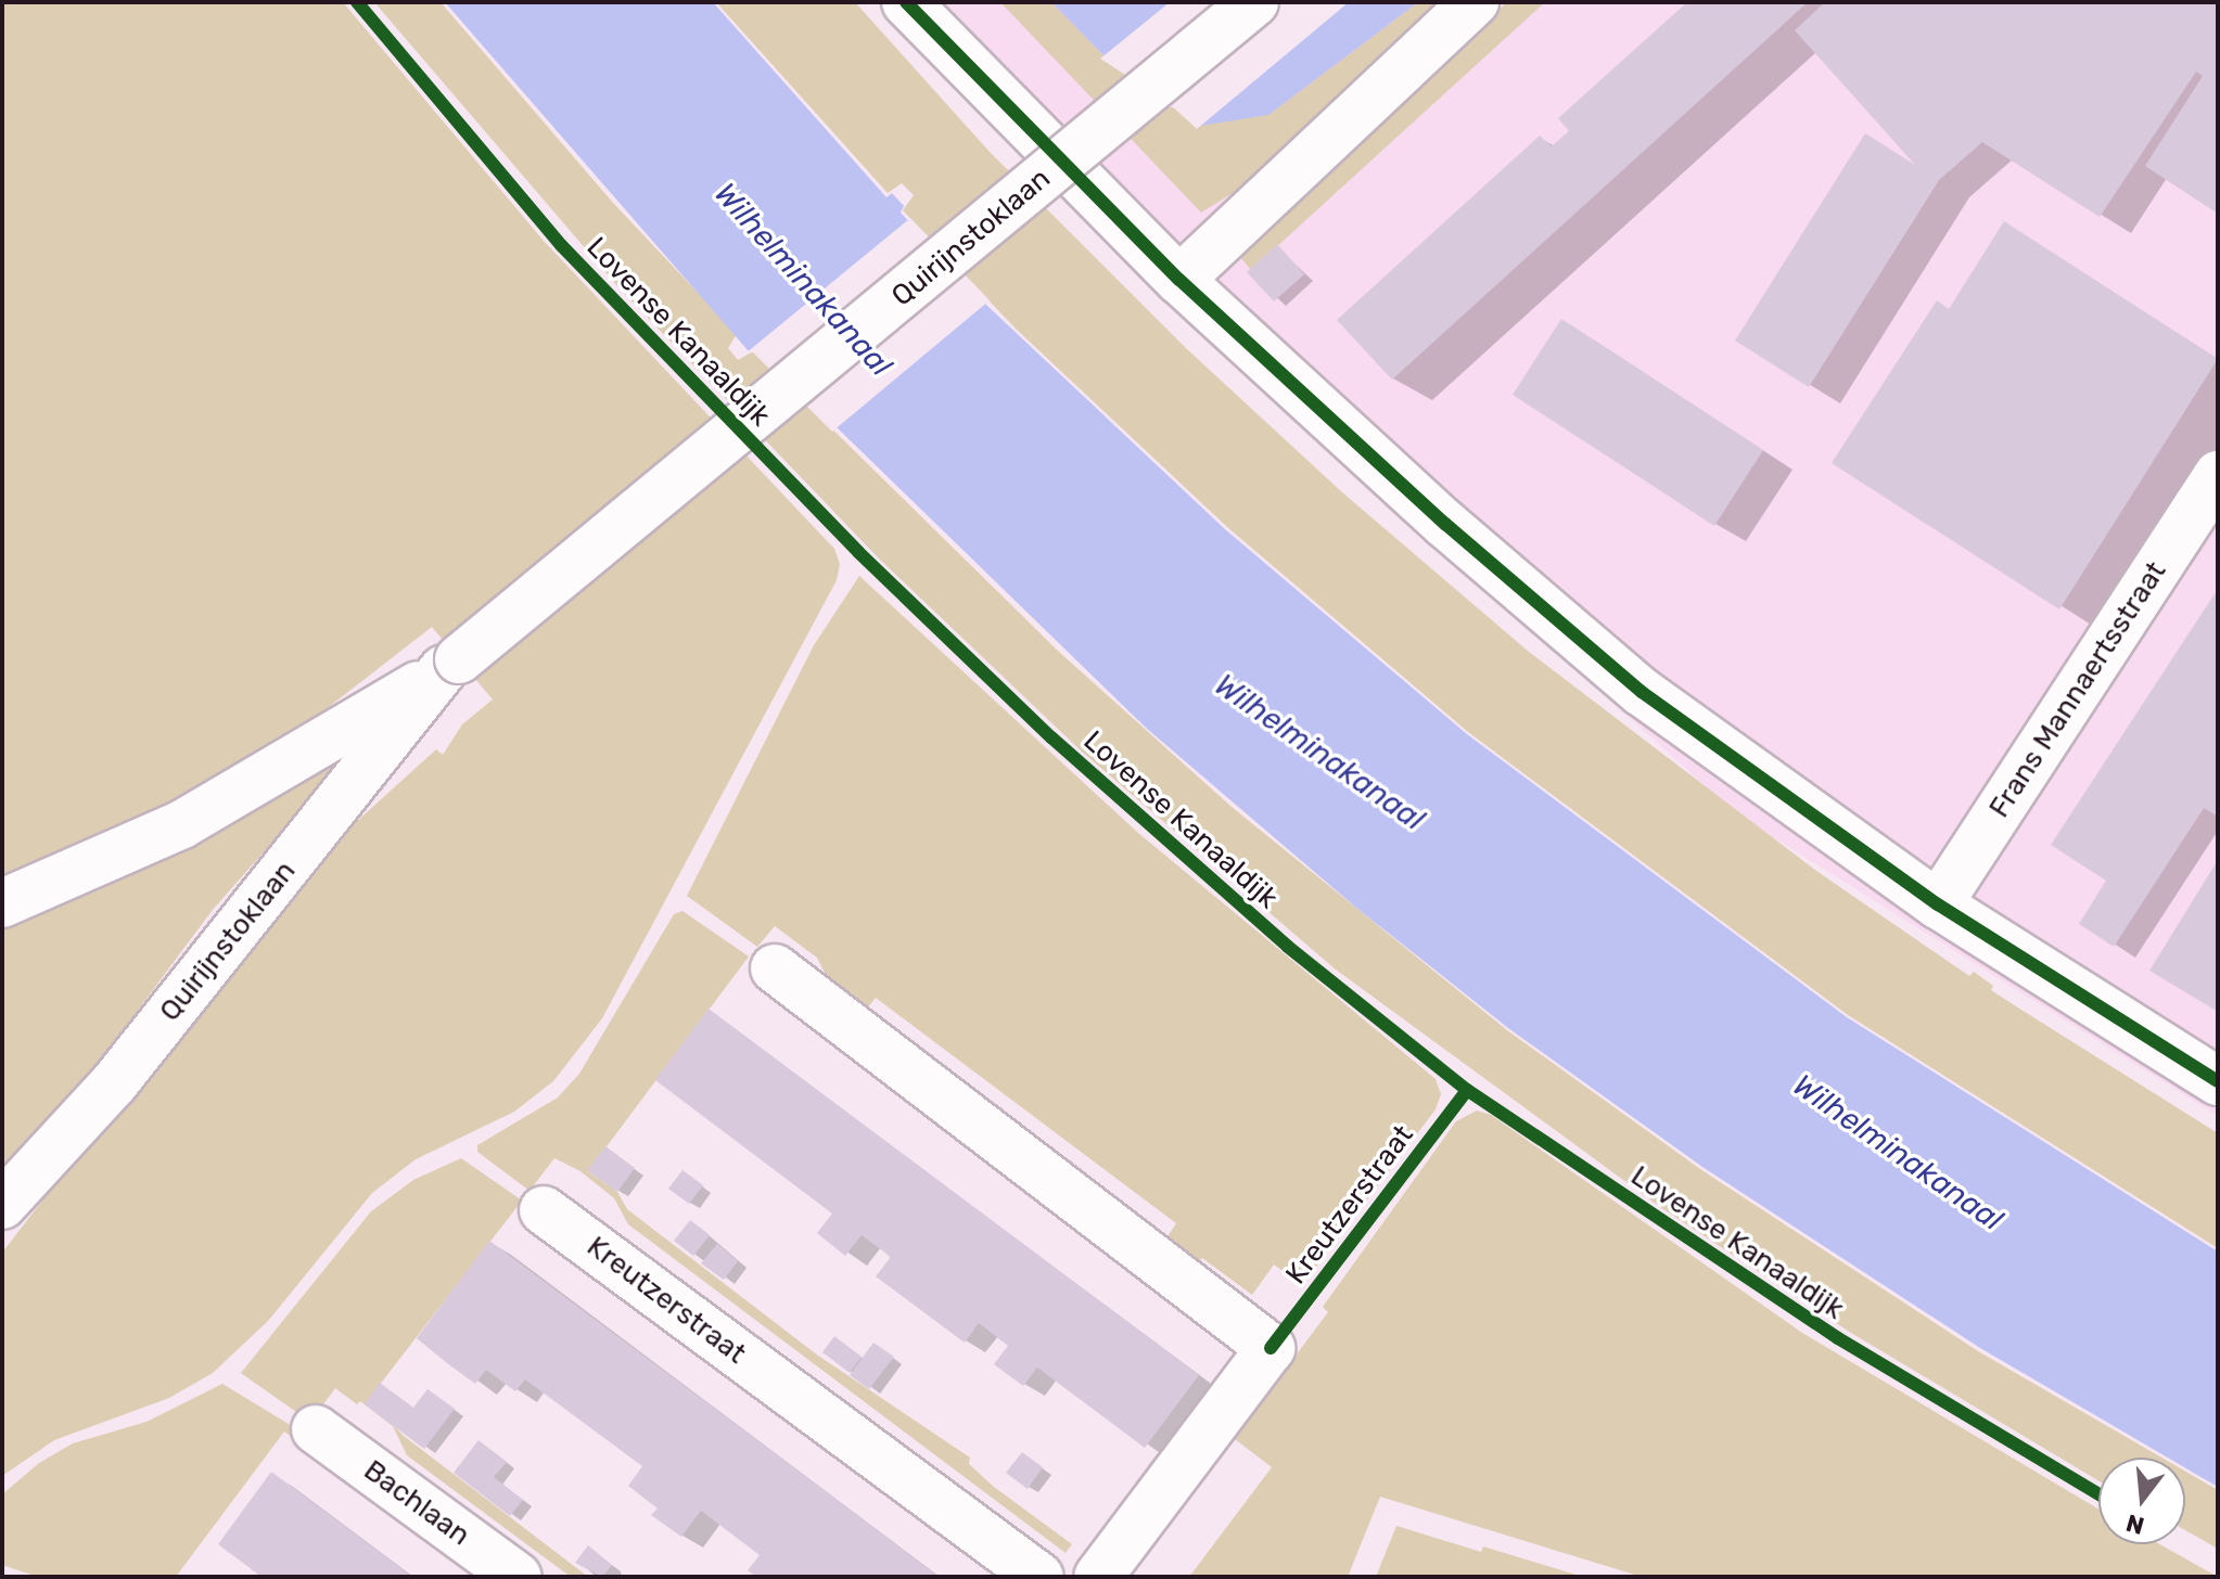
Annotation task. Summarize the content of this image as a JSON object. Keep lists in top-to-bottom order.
{
  "streets": {
    "street": [
      "Quirijnstoklaan",
      "Frans Mannaertsstraat",
      "Kreutzerstraat",
      "Bachlaan"
    ],
    "cycle path": ["Lovense Kanaaldijk"]
  },
  "water": ["Wilhelminakanaal"],
  "north": "bottom"
}
